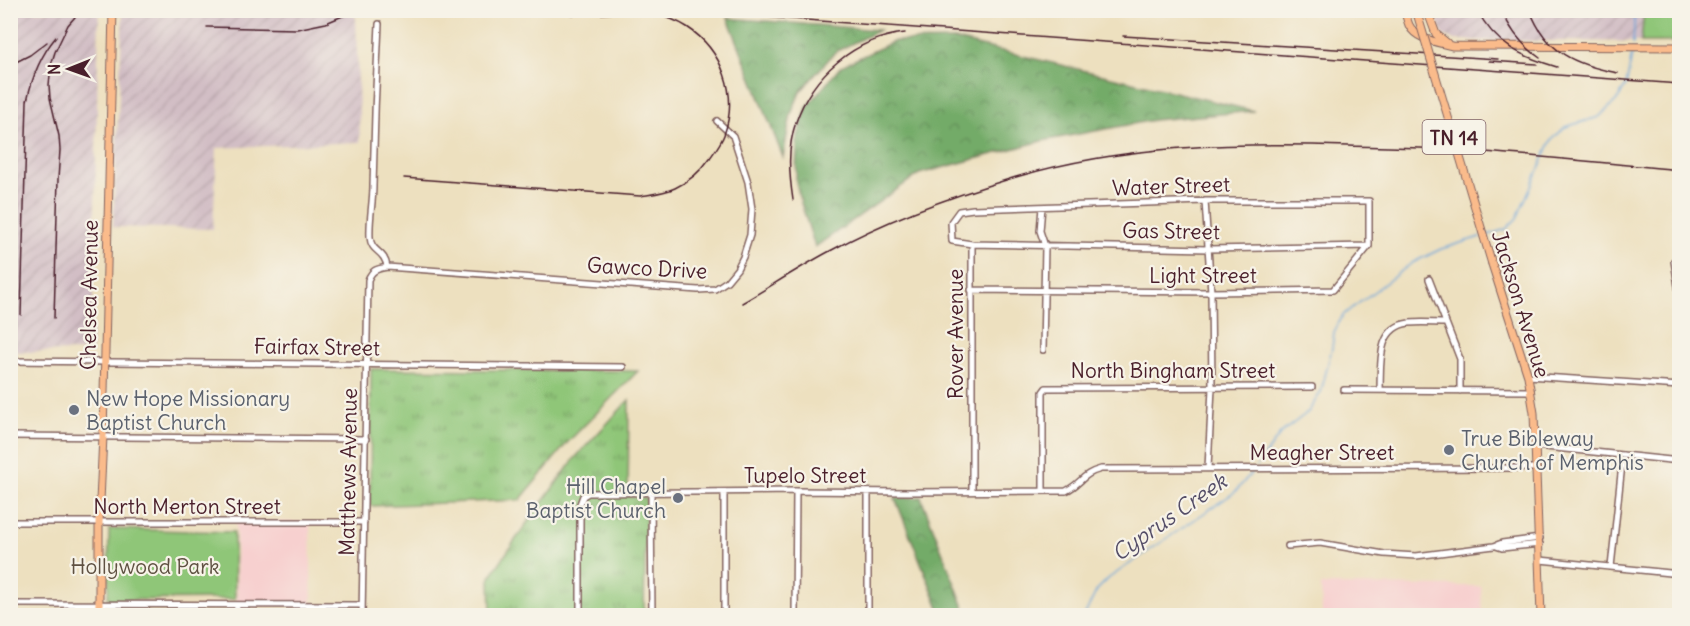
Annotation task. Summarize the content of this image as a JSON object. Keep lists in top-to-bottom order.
{
  "streets": {
    "main road": ["TN 14", "Chelsea Avenue", "Jackson Avenue"],
    "street": [
      "Water Street",
      "Gas Street",
      "Gawco Drive",
      "Light Street",
      "Rover Avenue",
      "Fairfax Street",
      "North Bingham Street",
      "Meagher Street",
      "Matthews Avenue",
      "Tupelo Street",
      "North Merton Street"
    ]
  },
  "crossings": [
    ["Water Street", "Gas Street"],
    ["Water Street", "Light Street"],
    ["Water Street", "Rover Avenue"],
    ["Gas Street", "Light Street"],
    ["Gas Street", "Rover Avenue"],
    ["Gawco Drive", "Matthews Avenue"],
    ["Light Street", "Rover Avenue"],
    ["Chelsea Avenue", "Fairfax Street"],
    ["Chelsea Avenue", "North Merton Street"],
    ["Jackson Avenue", "Meagher Street"],
    ["Rover Avenue", "Tupelo Street"],
    ["Fairfax Street", "Matthews Avenue"],
    ["North Bingham Street", "Meagher Street"],
    ["North Bingham Street", "Tupelo Street"],
    ["Meagher Street", "Tupelo Street"],
    ["Matthews Avenue", "North Merton Street"]
  ],
  "water": ["Cyprus Creek"],
  "parks": ["Hollywood Park"],
  "places": ["New Hope Missionary Baptist Church", "True Bibleway Church of Memphis", "Hill Chapel Baptist Church"],
  "north": "left"
}
